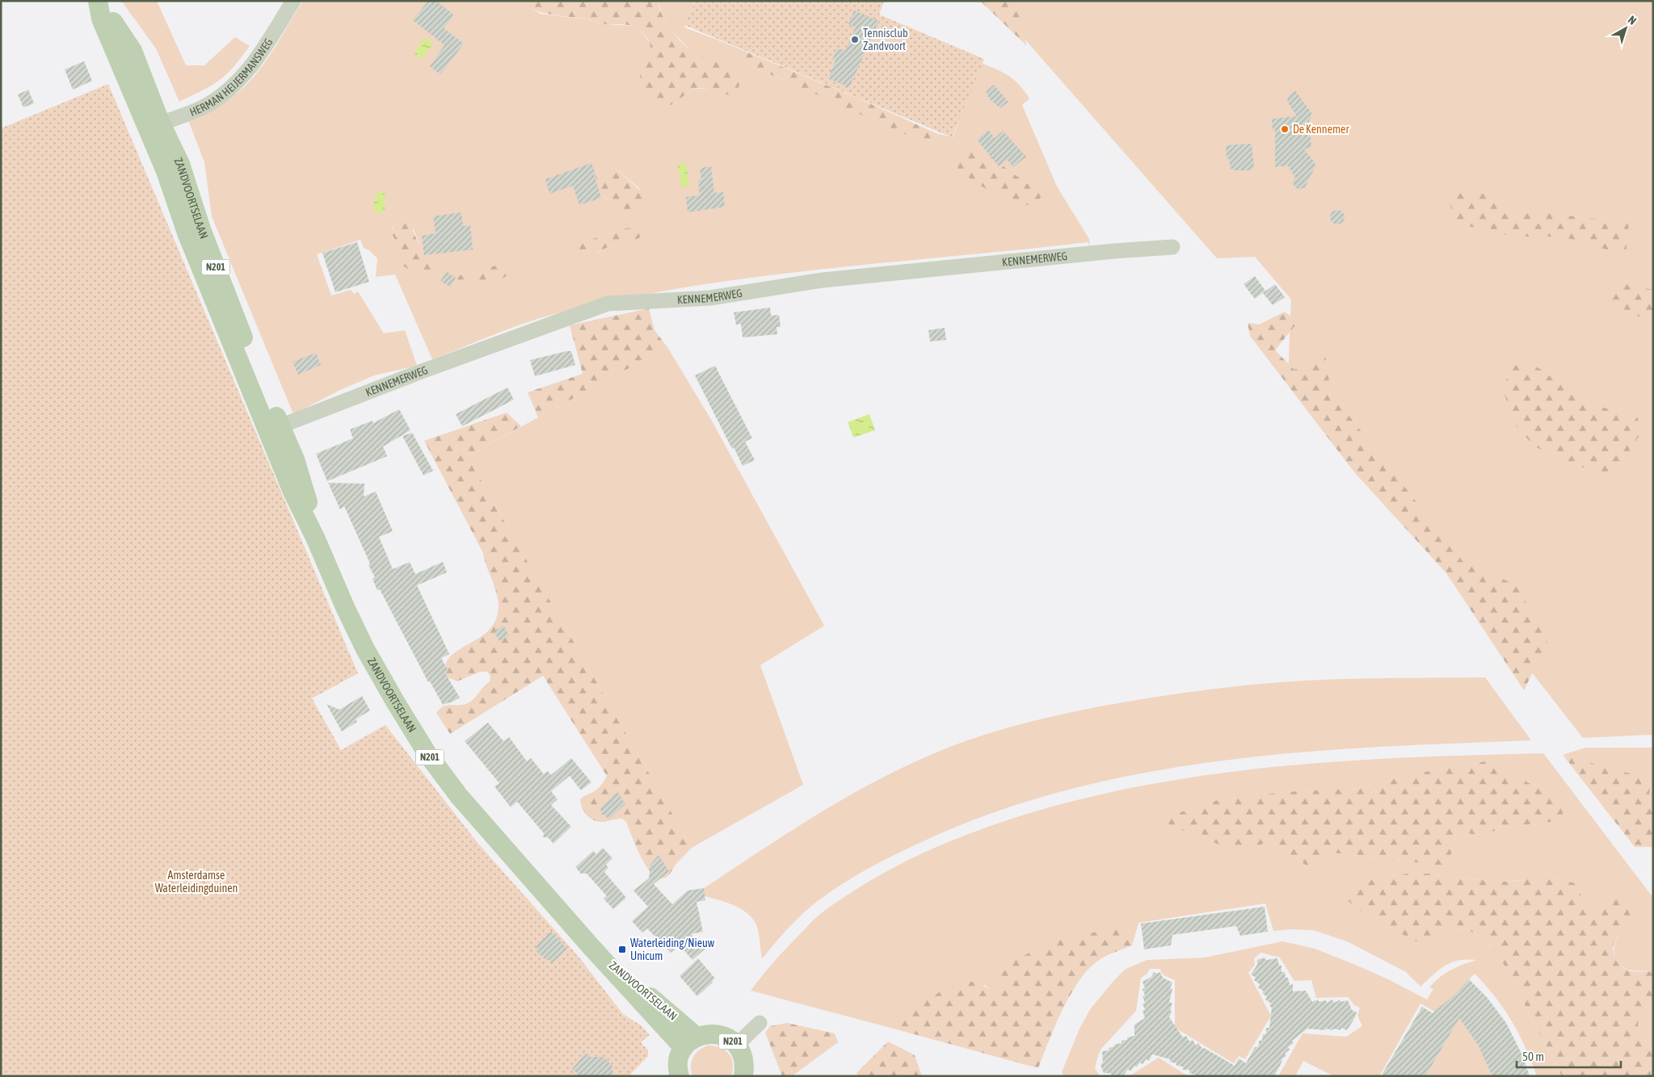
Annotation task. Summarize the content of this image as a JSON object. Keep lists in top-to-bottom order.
{
  "streets": {
    "main road": ["ZANDVOORTSELAAN", "N201"],
    "street": ["HERMAN HEIJERMANSWEG", "KENNEMERWEG"]
  },
  "crossings": [
    ["HERMAN HEIJERMANSWEG", "ZANDVOORTSELAAN"],
    ["ZANDVOORTSELAAN", "KENNEMERWEG"],
    ["ZANDVOORTSELAAN", "N201"]
  ],
  "parks": ["Amsterdamse Waterleidingduinen"],
  "places": {
    "other": ["Tennisclub Zandvoort", "De Kennemer"],
    "transit": ["Waterleiding/Nieuw Unicum"]
  },
  "scale_bar": "50 m",
  "north": "top right"
}
